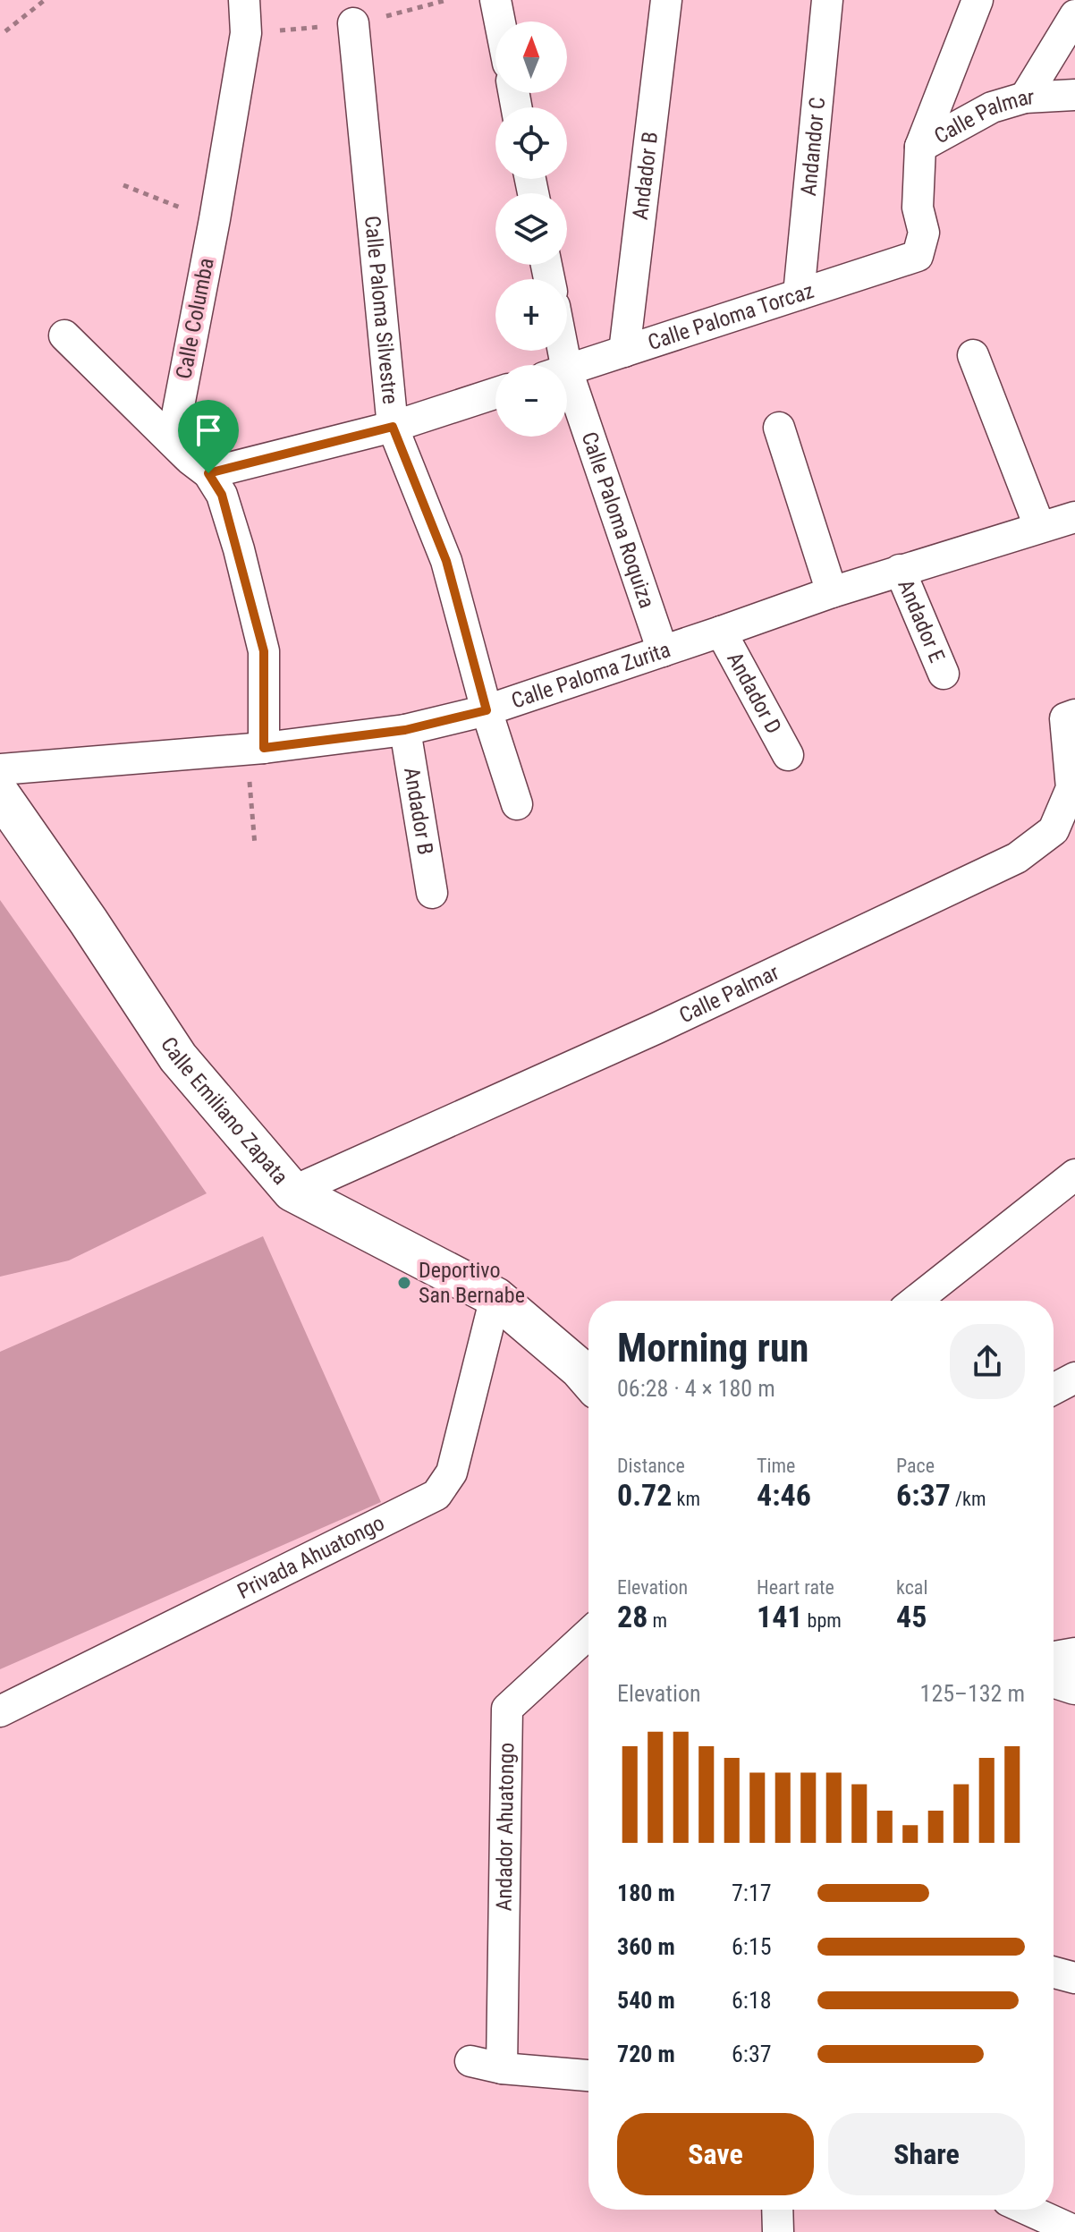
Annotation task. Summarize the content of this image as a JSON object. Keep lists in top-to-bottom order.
{
  "streets": {
    "street": [
      "Calle Palmar",
      "Andandor C",
      "Andador B",
      "Calle Paloma Silvestre",
      "Calle Paloma Torcaz",
      "Calle Columba",
      "Calle Paloma Roquiza",
      "Andador E",
      "Calle Paloma Zurita",
      "Andador D",
      "Calle Emiliano Zapata",
      "Privada Ahuatongo",
      "Andador Ahuatongo"
    ]
  },
  "crossings": [
    ["Calle Palmar", "Calle Paloma Torcaz"],
    ["Calle Palmar", "Calle Emiliano Zapata"],
    ["Andandor C", "Calle Paloma Torcaz"],
    ["Andador B", "Calle Paloma Torcaz"],
    ["Andador B", "Calle Paloma Zurita"],
    ["Calle Paloma Silvestre", "Calle Paloma Zurita"],
    ["Calle Columba", "Calle Paloma Zurita"],
    ["Calle Paloma Roquiza", "Calle Paloma Zurita"],
    ["Andador E", "Calle Paloma Zurita"],
    ["Calle Paloma Zurita", "Andador D"],
    ["Calle Emiliano Zapata", "Privada Ahuatongo"]
  ],
  "places": ["Deportivo San Bernabe"],
  "north": "top",
  "page": {
    "map_buttons": ["+", "−"],
    "heading": ["Morning run", "06:28 · 4 × 180 m"],
    "stats": [
      ["Distance", "0.72 km"],
      ["Time", "4:46"],
      ["Pace", "6:37 /km"],
      ["Elevation", "28 m"],
      ["Heart rate", "141 bpm"],
      ["kcal", "45"]
    ],
    "chart": ["Elevation", "125–132 m"],
    "list": [
      {
        "name": "180 m",
        "note": "7:17"
      },
      {
        "name": "360 m",
        "note": "6:15"
      },
      {
        "name": "540 m",
        "note": "6:18"
      },
      {
        "name": "720 m",
        "note": "6:37"
      }
    ],
    "buttons": ["Save", "Share"]
  }
}
